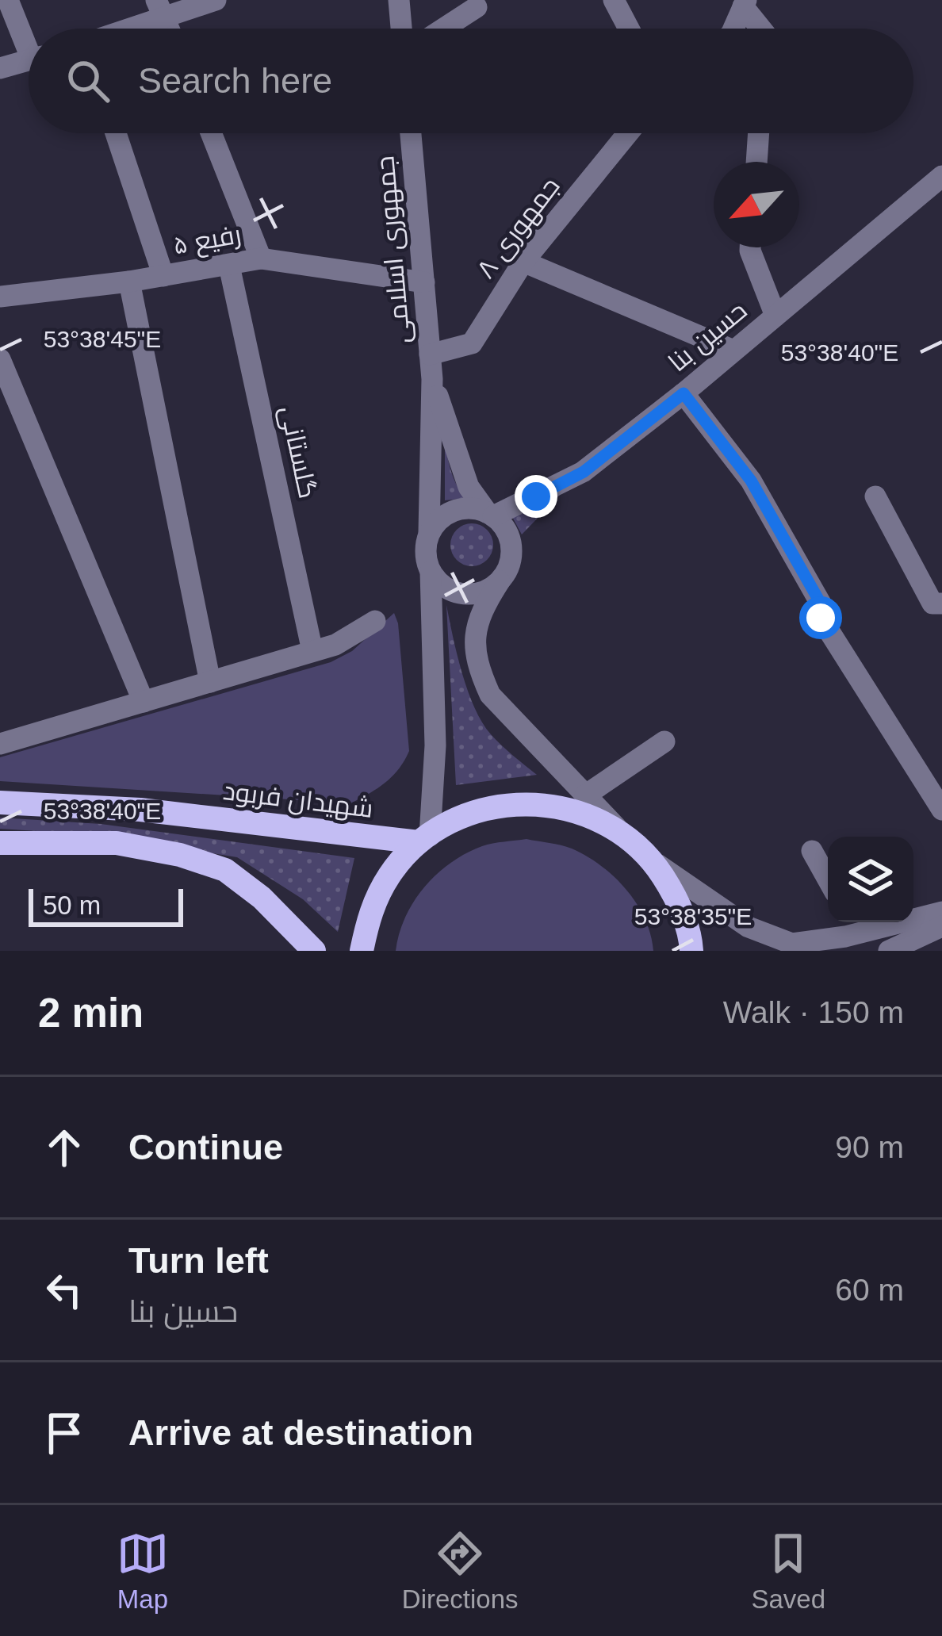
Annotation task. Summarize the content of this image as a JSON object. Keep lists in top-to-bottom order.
{
  "streets": {
    "main road": ["شهيدان فربود"],
    "street": [
      "جمهوری ۸",
      "رفیع ۵",
      "جمهوری اسلامی",
      "حسین بنا",
      "گلستانی"
    ]
  },
  "crossings": [
    ["جمهوری ۸", "جمهوری اسلامی"],
    ["رفیع ۵", "جمهوری اسلامی"],
    ["رفیع ۵", "گلستانی"]
  ],
  "scale_bar": "50 m",
  "north": "bottom left",
  "page": {
    "search": "Search here",
    "scale": "50 m",
    "heading": ["2 min", "Walk · 150 m"],
    "list": [
      ["Continue", "90 m"],
      ["Turn left", "حسین بنا", "60 m"],
      "Arrive at destination"
    ],
    "nav": ["Map", "Directions", "Saved"]
  },
  "coordinates": ["53°38'45\"E", "53°38'40\"E", "53°38'35\"E"]
}
